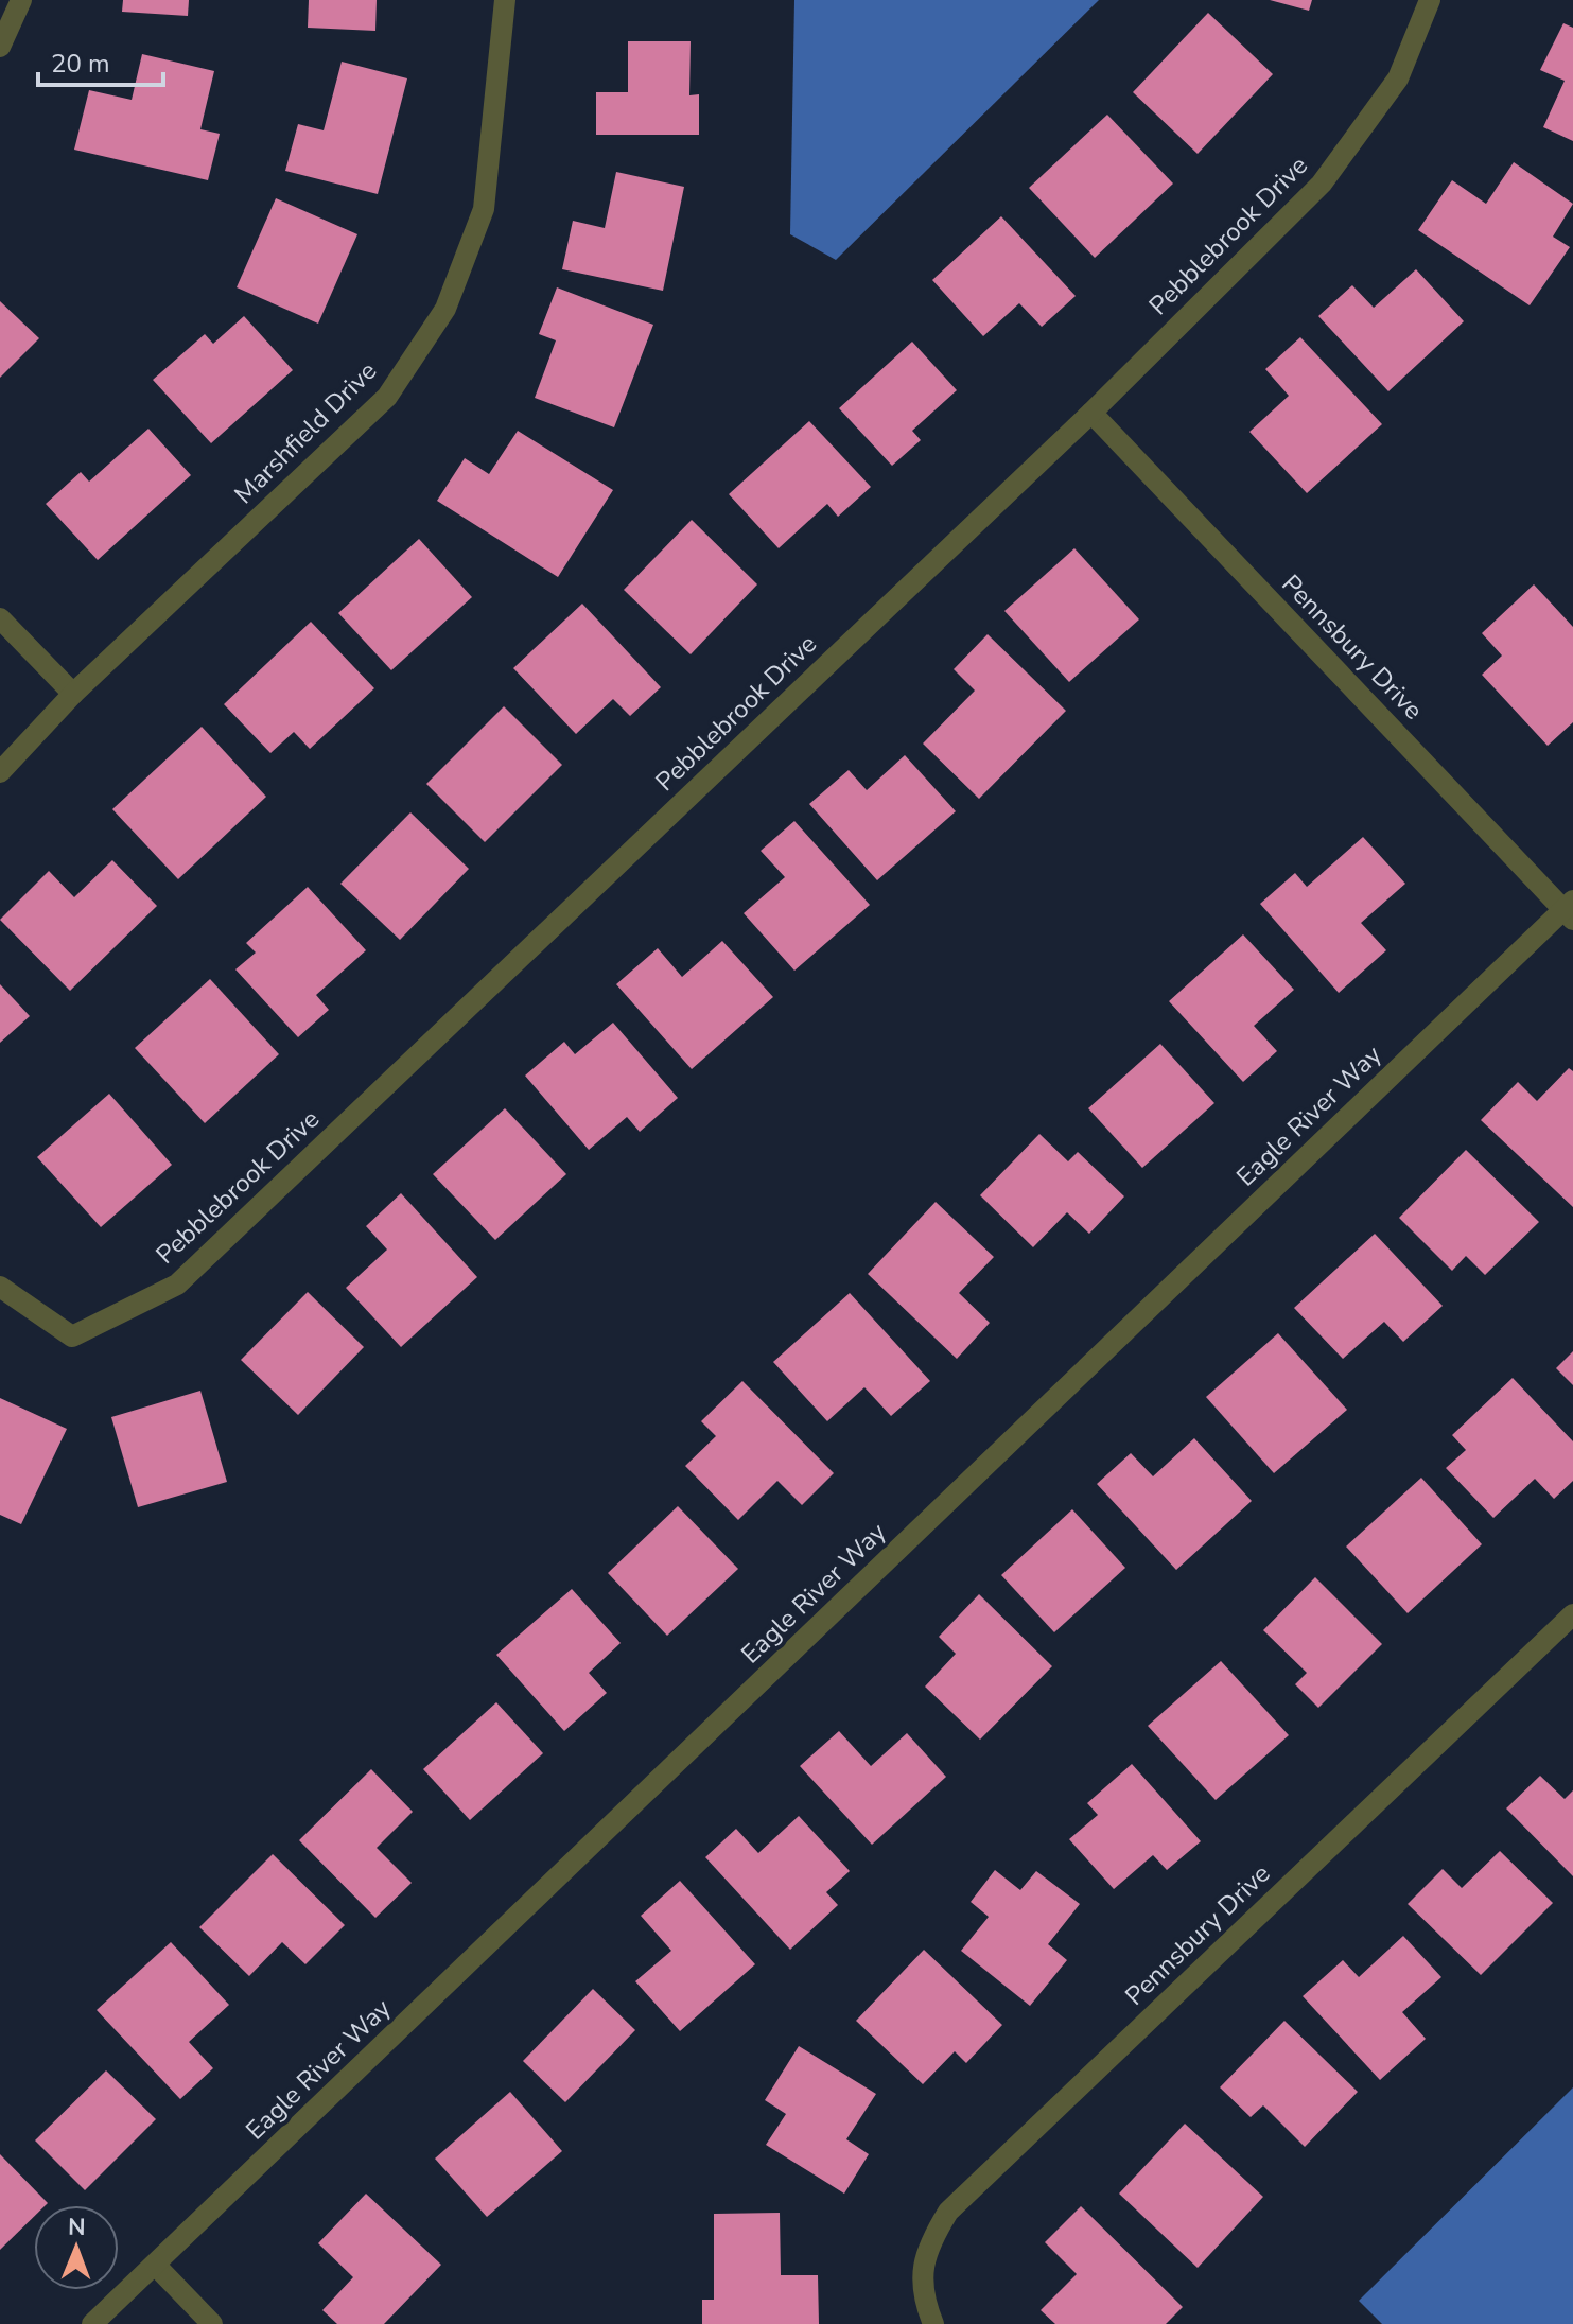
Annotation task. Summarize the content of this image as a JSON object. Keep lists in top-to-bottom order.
{
  "streets": {
    "street": [
      "Pebblebrook Drive",
      "Marshfield Drive",
      "Pennsbury Drive",
      "Eagle River Way"
    ]
  },
  "crossings": [
    ["Pebblebrook Drive", "Pennsbury Drive"],
    ["Pennsbury Drive", "Eagle River Way"]
  ],
  "scale_bar": "20 m",
  "north": "top"
}
